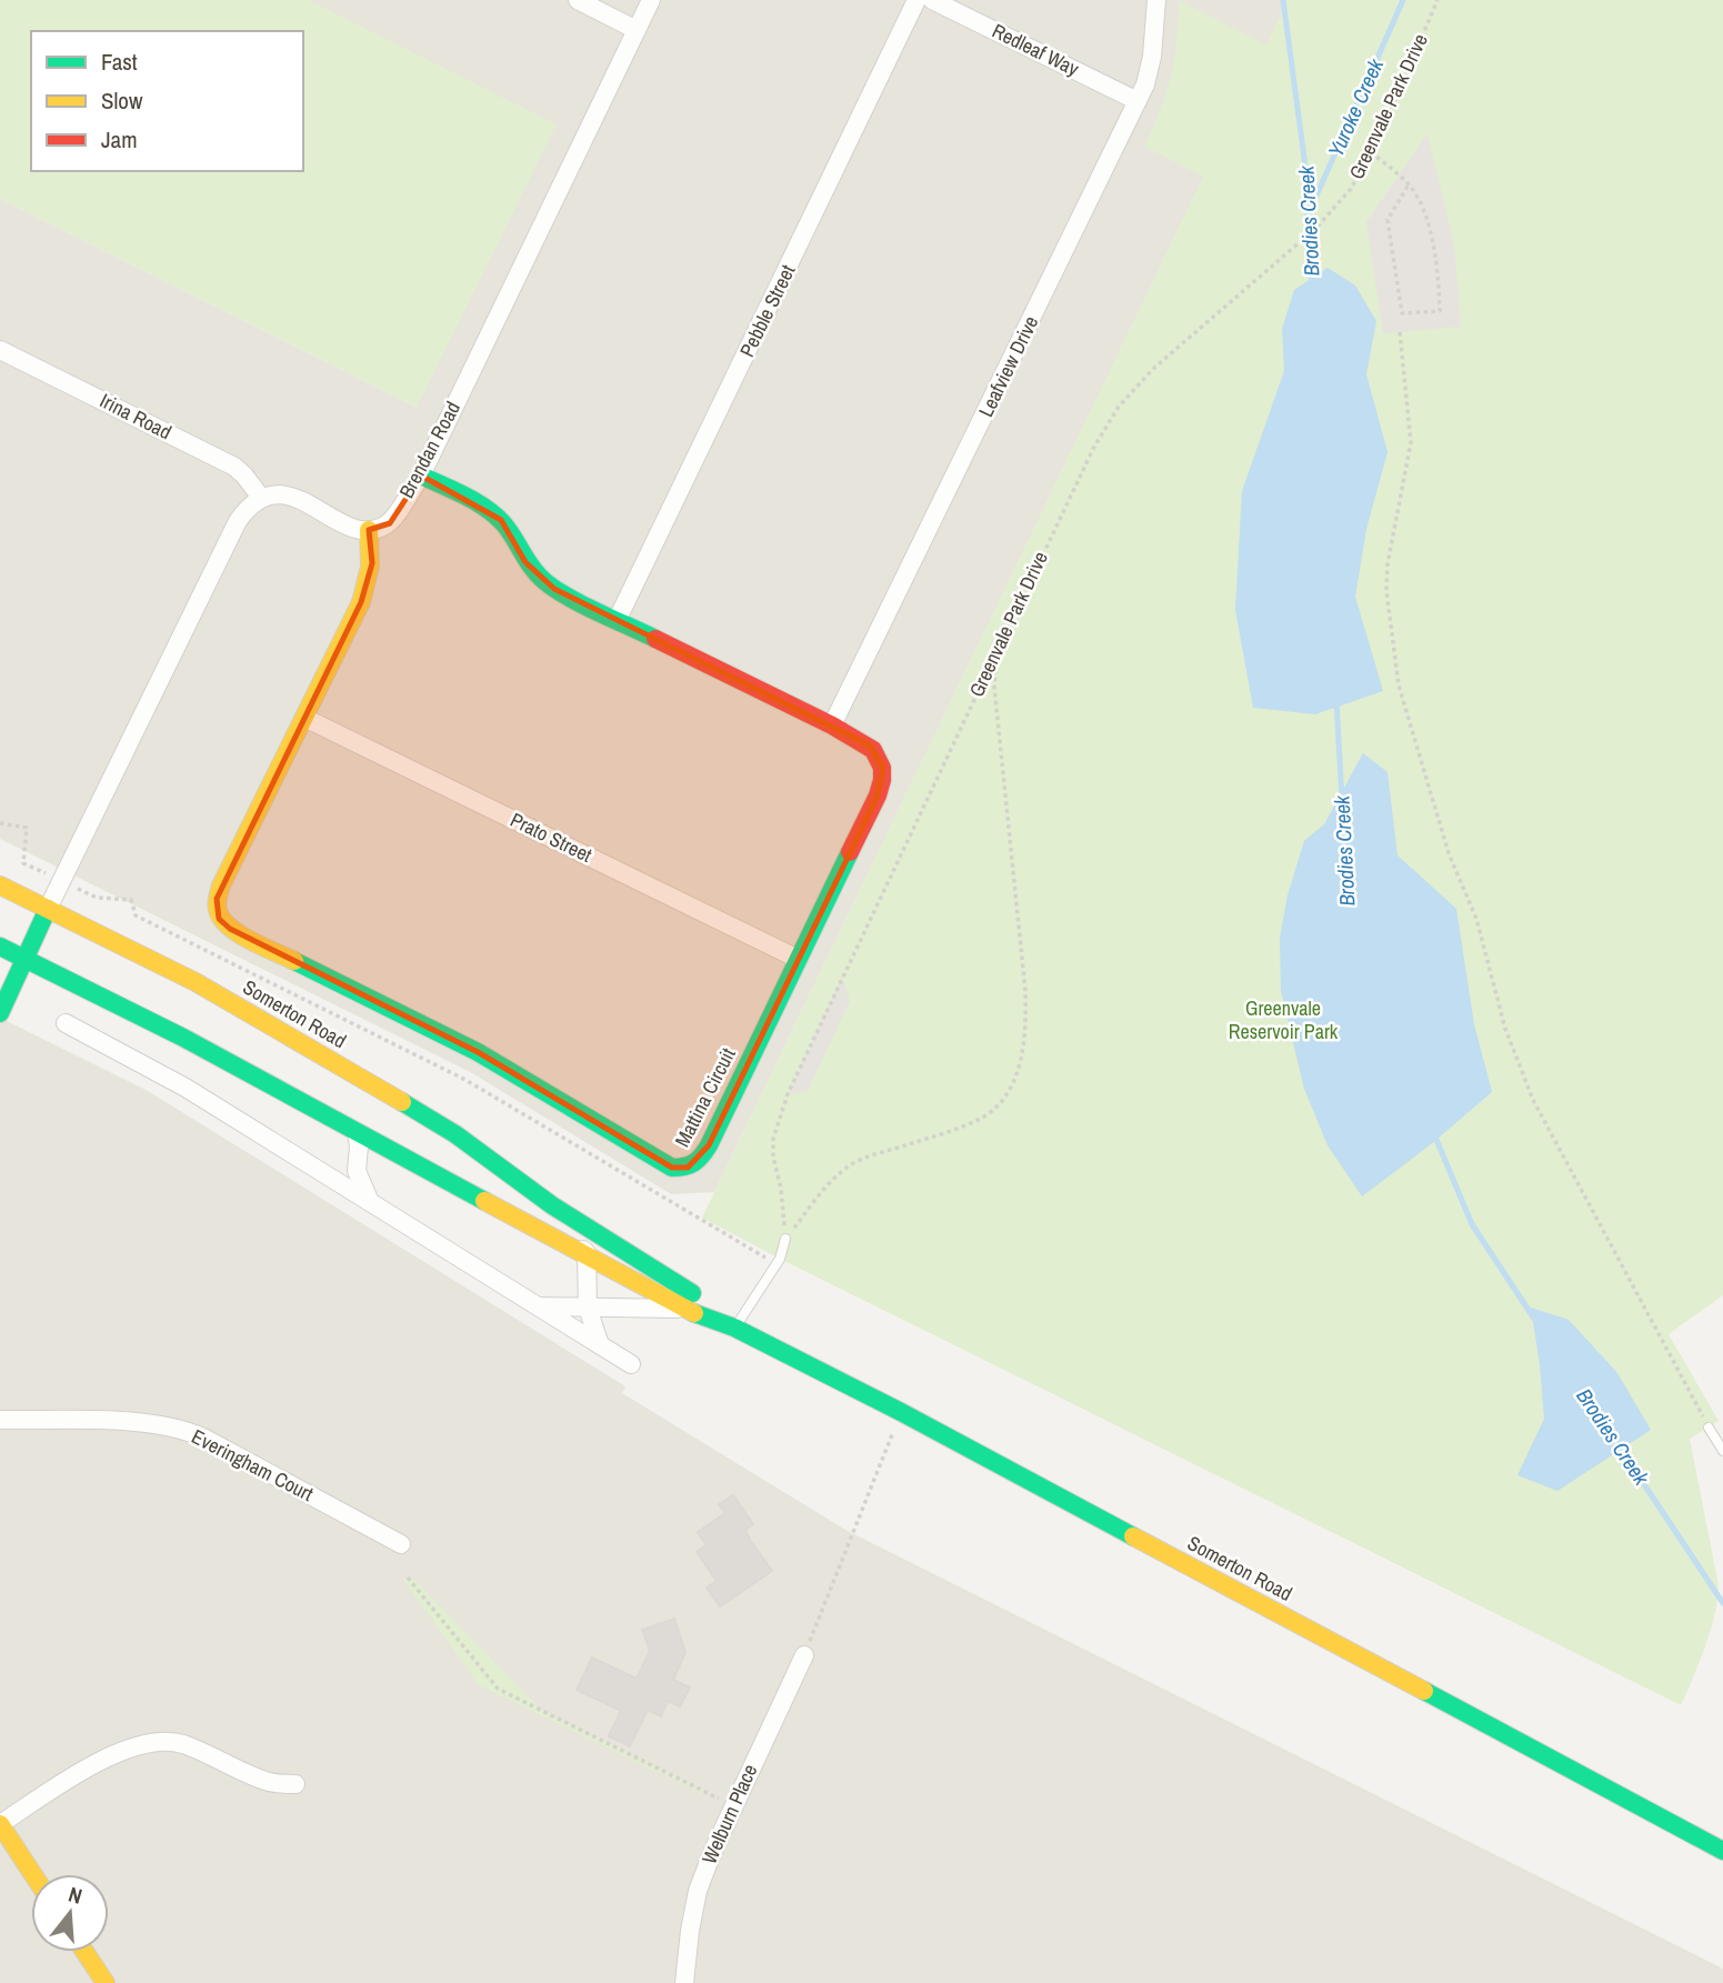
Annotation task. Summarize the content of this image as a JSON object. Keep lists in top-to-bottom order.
{
  "streets": {
    "main road": ["Somerton Road", "Mattina Circuit"],
    "street": [
      "Redleaf Way",
      "Pebble Street",
      "Leafview Drive",
      "Irina Road",
      "Brendan Road",
      "Prato Street",
      "Everingham Court",
      "Welburn Place"
    ],
    "path": ["Greenvale Park Drive"]
  },
  "crossings": [
    ["Redleaf Way", "Leafview Drive"],
    ["Pebble Street", "Mattina Circuit"],
    ["Leafview Drive", "Mattina Circuit"],
    ["Brendan Road", "Mattina Circuit"],
    ["Prato Street", "Mattina Circuit"]
  ],
  "water": ["Yuroke Creek", "Brodies Creek"],
  "parks": ["Greenvale Reservoir Park"],
  "legend": ["Fast", "Slow", "Jam"],
  "north": "top"
}
